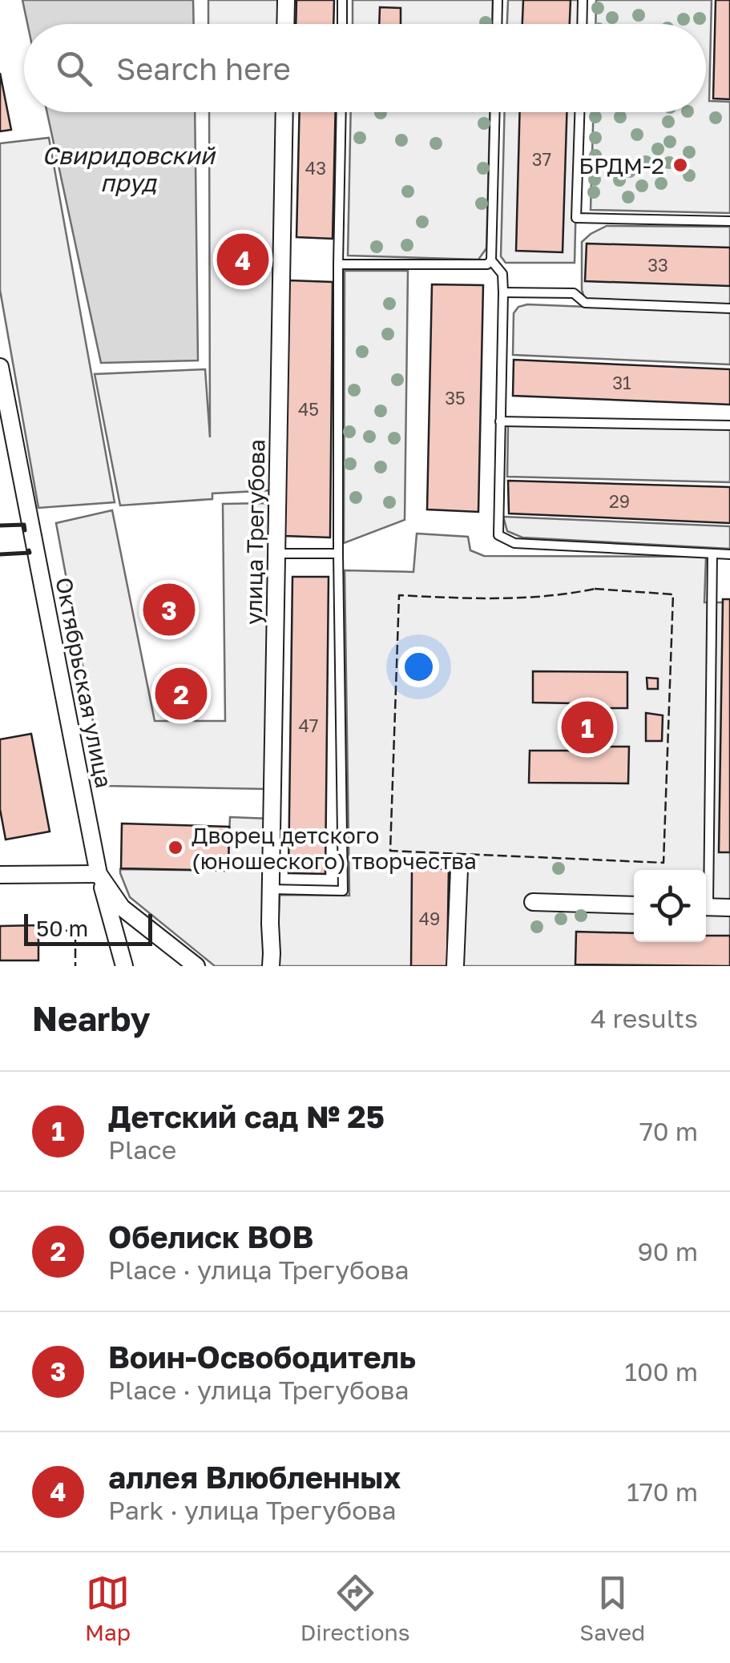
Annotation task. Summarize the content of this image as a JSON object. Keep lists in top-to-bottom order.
{
  "streets": {
    "street": ["улица Трегубова", "Октябрьская улица"]
  },
  "water": ["Свиридовский пруд"],
  "places": ["БРДМ-2", "Дворец детского (юношеского) творчества"],
  "house_numbers": [
    "37",
    "43",
    "33",
    "31",
    "35",
    "45",
    "29",
    "47",
    "49"
  ],
  "scale_bar": "50 m",
  "page": {
    "search": "Search here",
    "pins": [
      "4",
      "3",
      "2",
      "1"
    ],
    "scale": "50 m",
    "heading": ["Nearby", "4 results"],
    "list": [
      {
        "mark": "1",
        "name": "Детский сад № 25",
        "note": "Place",
        "value": "70 m"
      },
      {
        "mark": "2",
        "name": "Обелиск ВОВ",
        "note": "Place · улица Трегубова",
        "value": "90 m"
      },
      {
        "mark": "3",
        "name": "Воин-Освободитель",
        "note": "Place · улица Трегубова",
        "value": "100 m"
      },
      {
        "mark": "4",
        "name": "аллея Влюбленных",
        "note": "Park · улица Трегубова",
        "value": "170 m"
      }
    ],
    "nav": ["Map", "Directions", "Saved"]
  }
}
